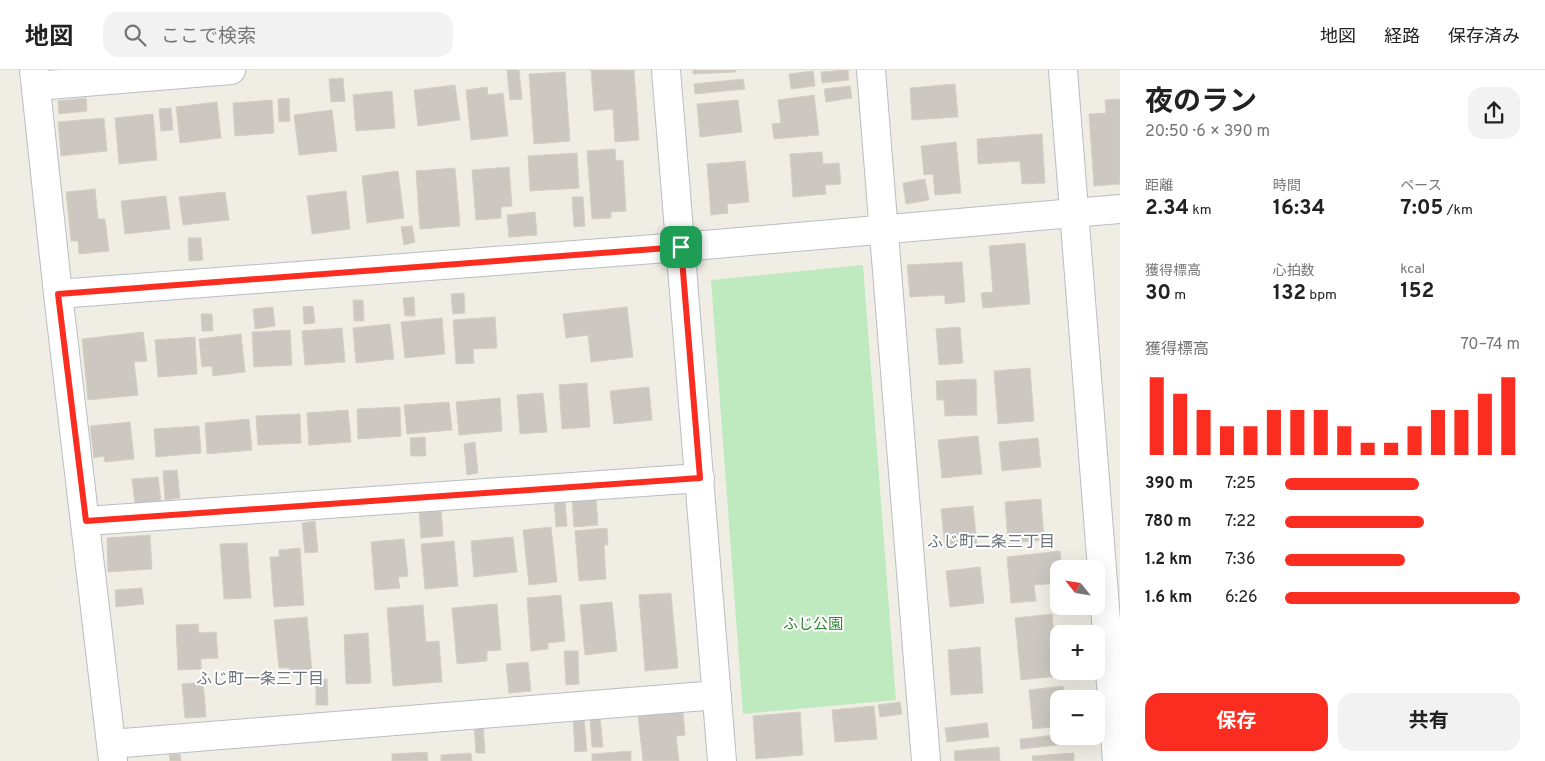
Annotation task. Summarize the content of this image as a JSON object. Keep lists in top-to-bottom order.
{
  "districts": ["ふじ町二条三丁目", "ふじ町一条三丁目"],
  "parks": ["ふじ公園"],
  "north": "top left",
  "page": {
    "header": "地図",
    "search": "ここで検索",
    "nav": ["地図", "経路", "保存済み"],
    "heading": ["夜のラン", "20:50 · 6 × 390 m"],
    "stats": [
      ["距離", "2.34 km"],
      ["時間", "16:34"],
      ["ペース", "7:05 /km"],
      ["獲得標高", "30 m"],
      ["心拍数", "132 bpm"],
      ["kcal", "152"]
    ],
    "chart": ["獲得標高", "70–74 m"],
    "list": [
      {
        "name": "390 m",
        "note": "7:25"
      },
      {
        "name": "780 m",
        "note": "7:22"
      },
      {
        "name": "1.2 km",
        "note": "7:36"
      },
      {
        "name": "1.6 km",
        "note": "6:26"
      }
    ],
    "map_buttons": ["+", "−"],
    "buttons": ["保存", "共有"]
  }
}
